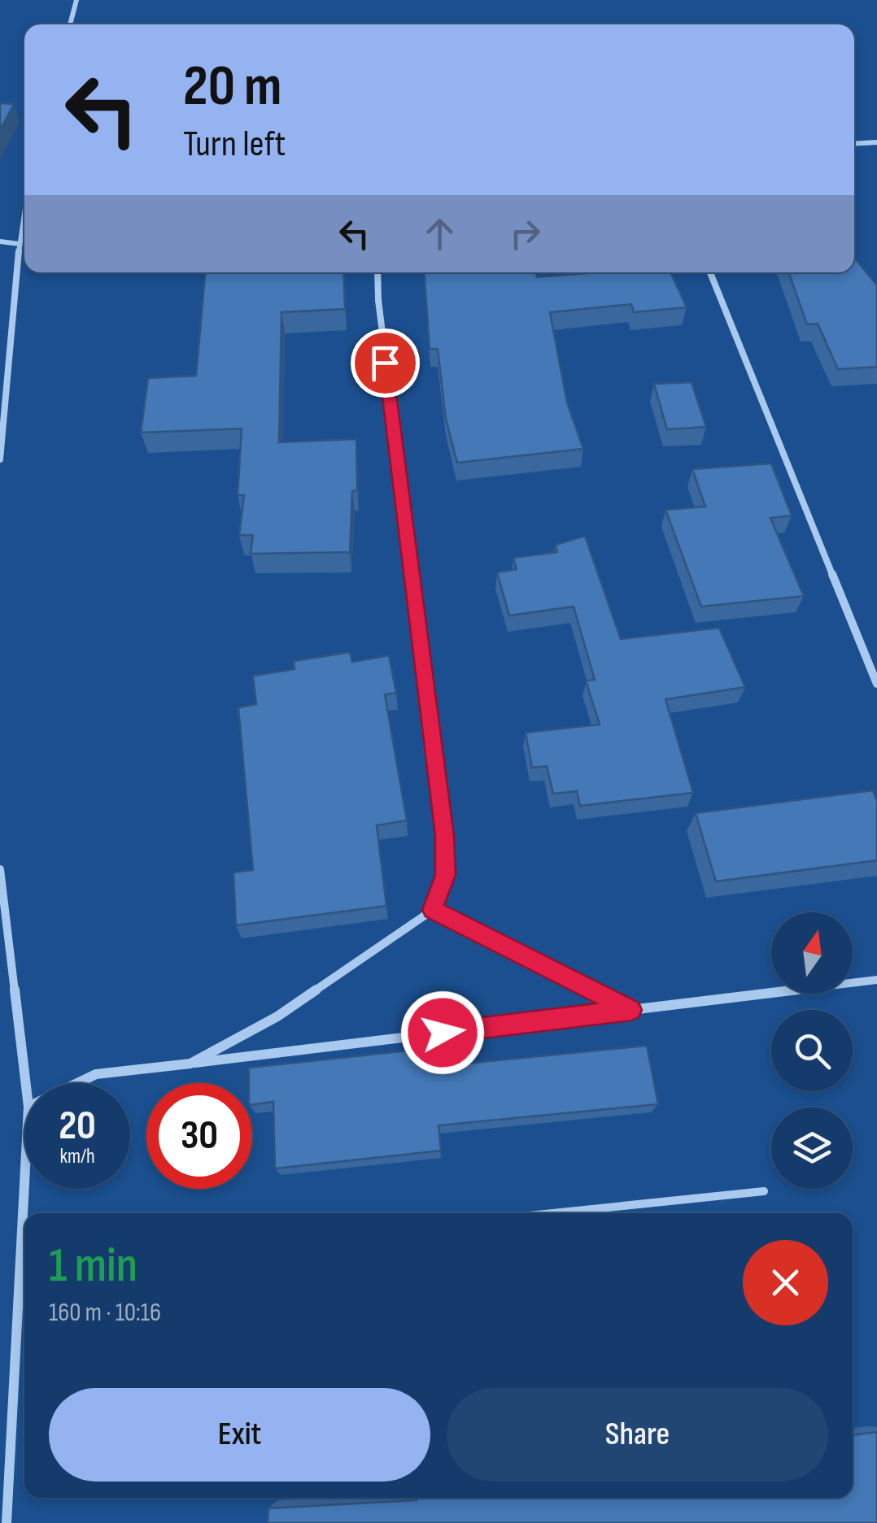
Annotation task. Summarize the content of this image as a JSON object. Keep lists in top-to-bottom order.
{
  "north": "top",
  "page": {
    "turn": ["20 m", "Turn left"],
    "speed": "20 km/h",
    "limit": "30",
    "heading": ["1 min", "160 m · 10:16"],
    "buttons": ["Exit", "Share"]
  }
}
